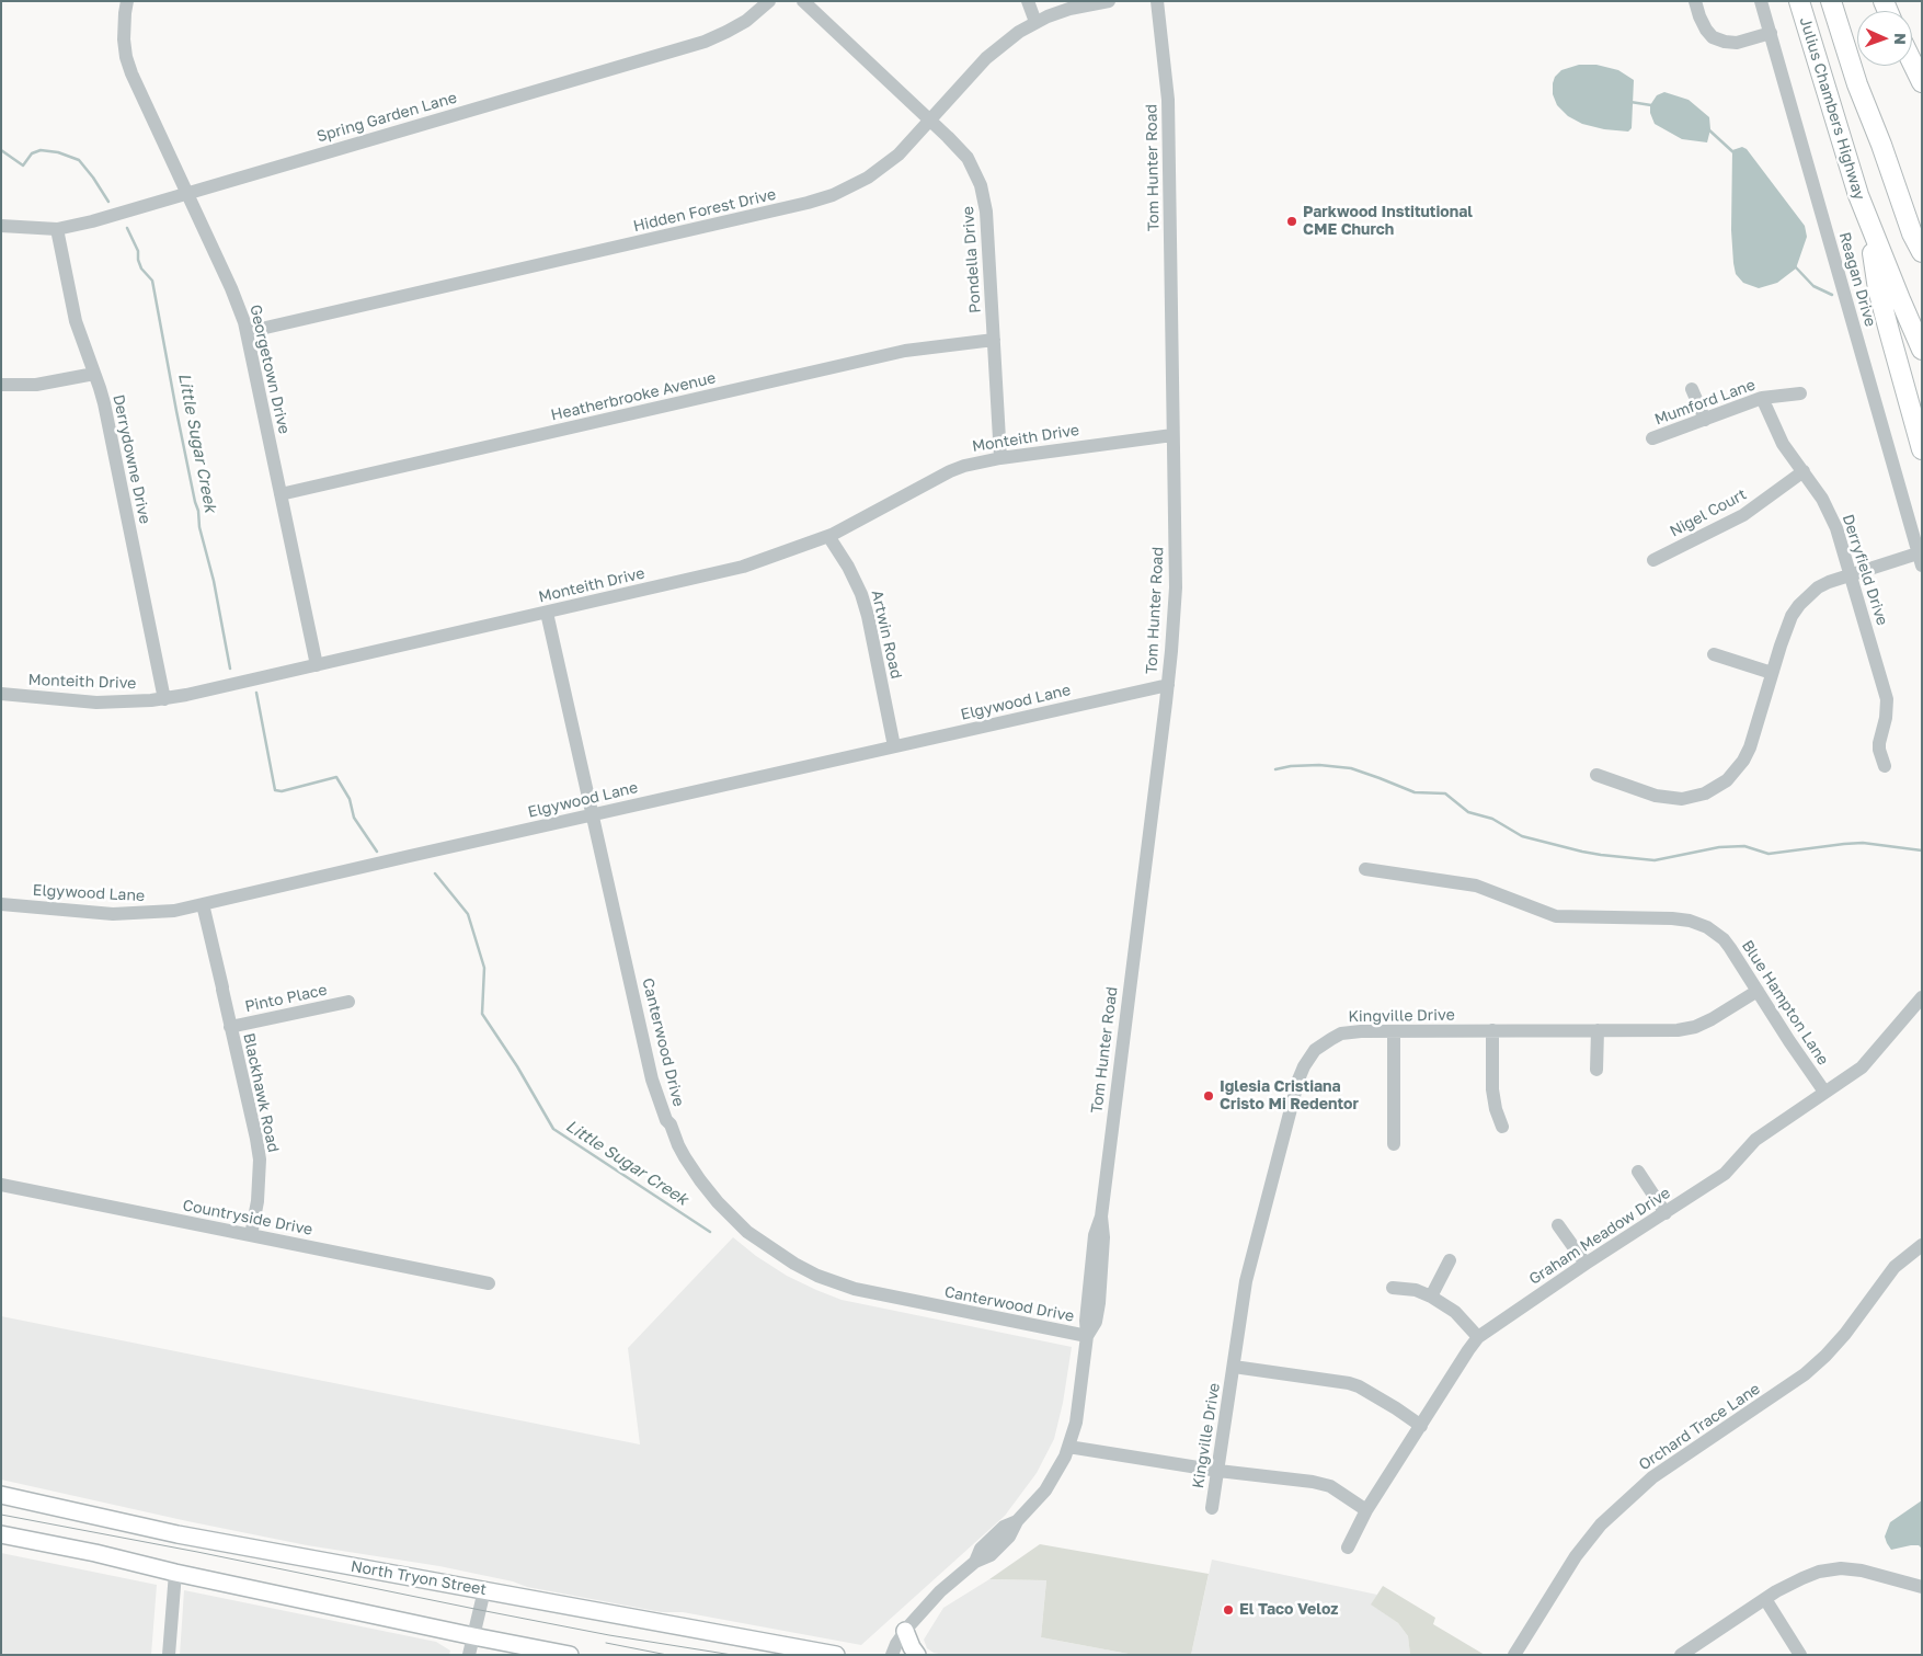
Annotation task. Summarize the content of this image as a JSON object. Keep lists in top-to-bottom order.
{
  "streets": {
    "highway": ["Julius Chambers Highway"],
    "main road": ["North Tryon Street"],
    "street": [
      "Spring Garden Lane",
      "Tom Hunter Road",
      "Hidden Forest Drive",
      "Pondella Drive",
      "Reagan Drive",
      "Georgetown Drive",
      "Heatherbrooke Avenue",
      "Mumford Lane",
      "Monteith Drive",
      "Derrydowne Drive",
      "Nigel Court",
      "Derryfield Drive",
      "Artwin Road",
      "Elgywood Lane",
      "Pinto Place",
      "Blue Hampton Lane",
      "Kingville Drive",
      "Canterwood Drive",
      "Blackhawk Road",
      "Countryside Drive",
      "Graham Meadow Drive",
      "Orchard Trace Lane"
    ]
  },
  "crossings": [
    ["Spring Garden Lane", "Georgetown Drive"],
    ["Spring Garden Lane", "Derrydowne Drive"],
    ["Tom Hunter Road", "Monteith Drive"],
    ["Tom Hunter Road", "Elgywood Lane"],
    ["Tom Hunter Road", "Canterwood Drive"],
    ["Hidden Forest Drive", "Pondella Drive"],
    ["Hidden Forest Drive", "Georgetown Drive"],
    ["Pondella Drive", "Heatherbrooke Avenue"],
    ["Pondella Drive", "Monteith Drive"],
    ["Georgetown Drive", "Heatherbrooke Avenue"],
    ["Georgetown Drive", "Monteith Drive"],
    ["Mumford Lane", "Derryfield Drive"],
    ["Monteith Drive", "Derrydowne Drive"],
    ["Monteith Drive", "Artwin Road"],
    ["Monteith Drive", "Canterwood Drive"],
    ["Nigel Court", "Derryfield Drive"],
    ["Artwin Road", "Elgywood Lane"],
    ["Elgywood Lane", "Canterwood Drive"],
    ["Elgywood Lane", "Blackhawk Road"],
    ["Pinto Place", "Blackhawk Road"],
    ["Blue Hampton Lane", "Kingville Drive"],
    ["Blue Hampton Lane", "Graham Meadow Drive"],
    ["Blackhawk Road", "Countryside Drive"]
  ],
  "water": ["Little Sugar Creek"],
  "places": ["Parkwood Institutional CME Church", "Iglesia Cristiana Cristo Mi Redentor", "El Taco Veloz"],
  "north": "right"
}
